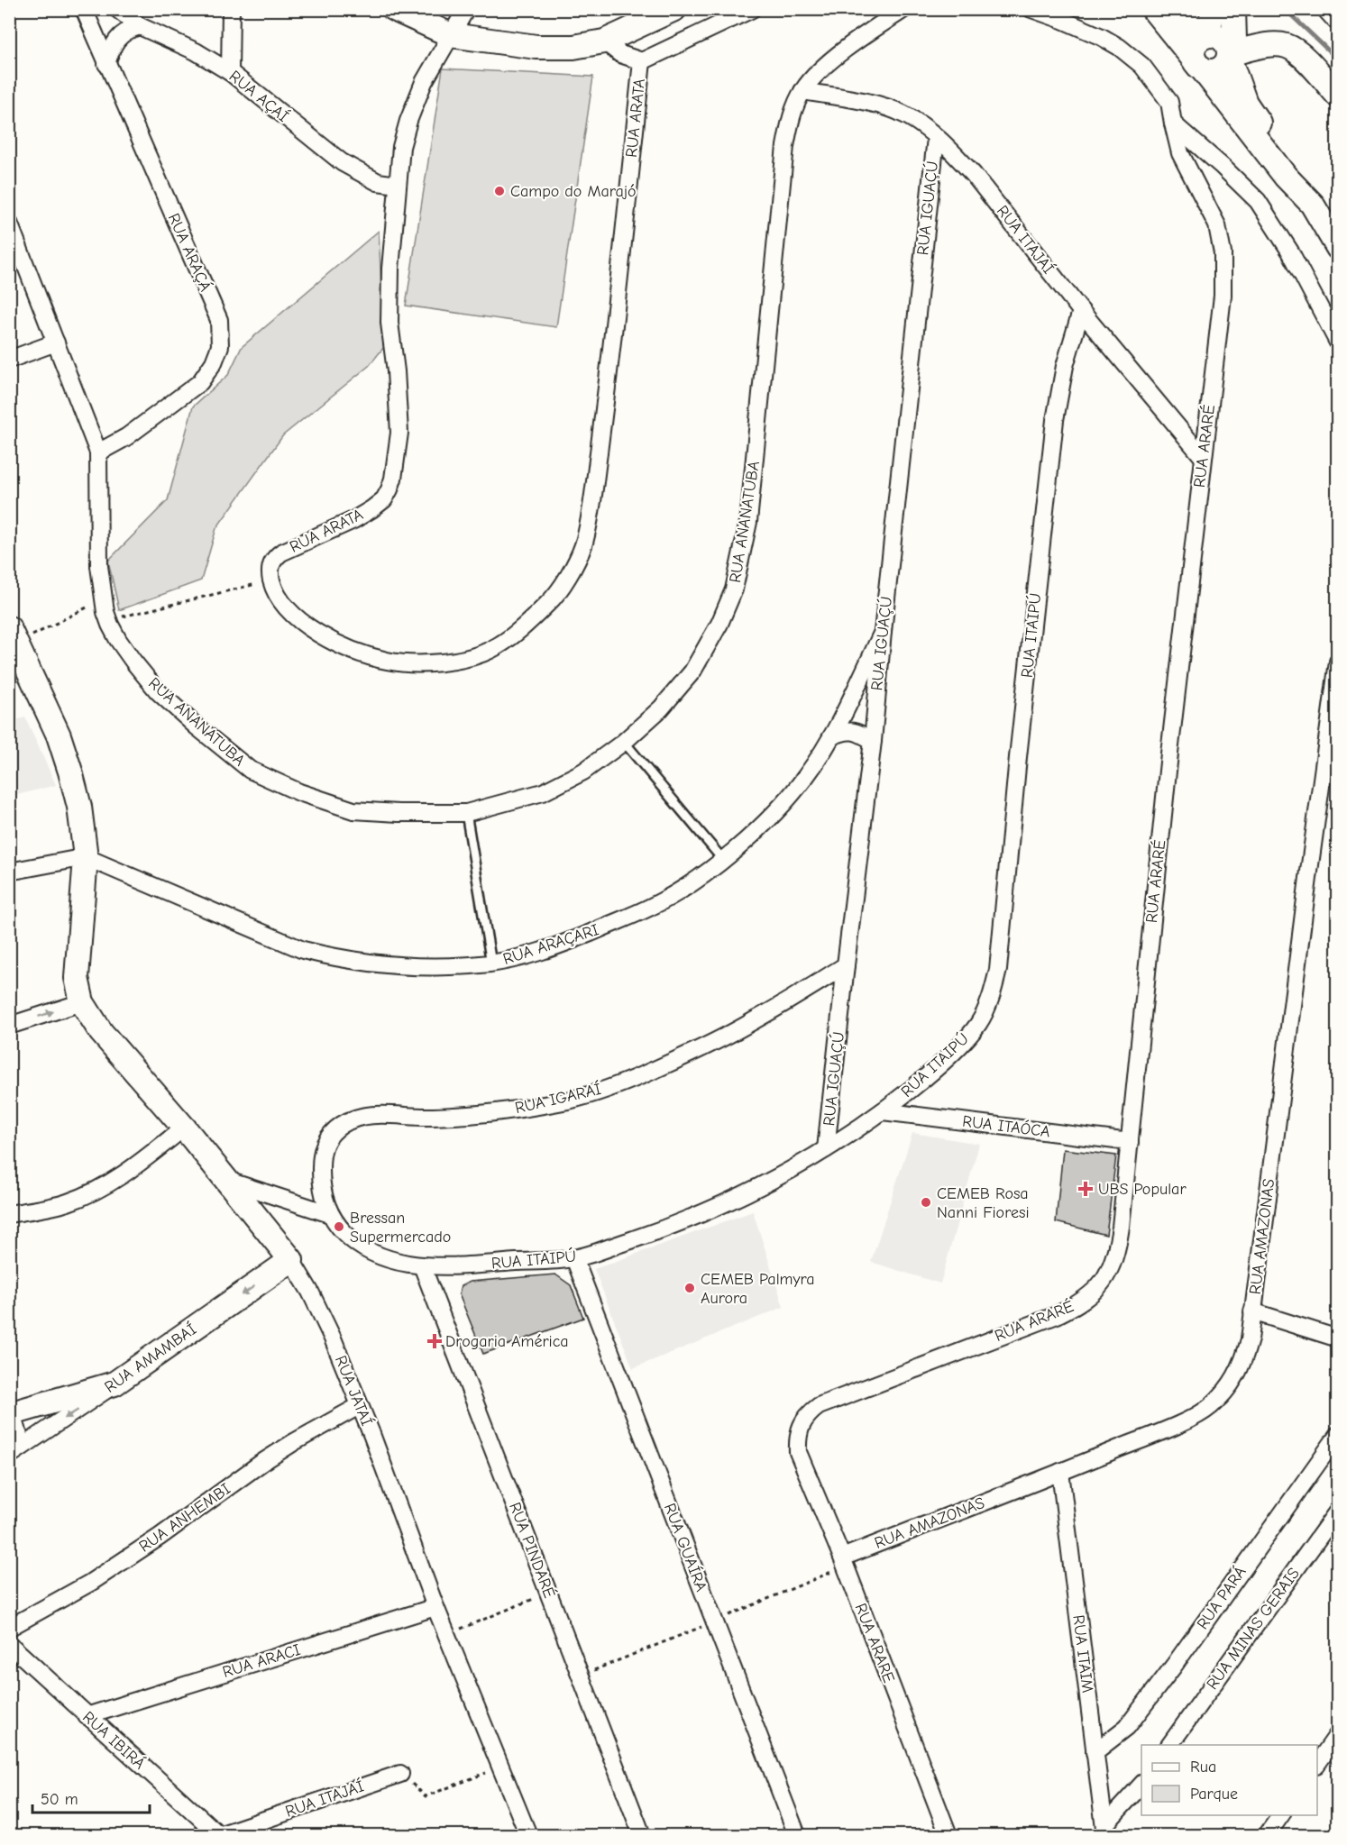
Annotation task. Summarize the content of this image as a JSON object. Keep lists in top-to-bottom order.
{
  "streets": {
    "street": [
      "RUA AÇAÍ",
      "RUA ARATA",
      "RUA IGUAÇÚ",
      "RUA ITAJAÍ",
      "RUA ARAÇÁ",
      "RUA ARARÉ",
      "RUA ANANATUBA",
      "RUA ITAIPÚ",
      "RUA ARAÇARI",
      "RUA IGARAÍ",
      "RUA ITAÓCA",
      "RUA AMAZONAS",
      "RUA AMAMBAÍ",
      "RUA JATAÍ",
      "RUA ANHEMBI",
      "RUA GUAÍRA",
      "RUA PINDARÉ",
      "RUA PARÁ",
      "RUA MINAS GERAIS",
      "RUA ARARE",
      "RUA ITAIM",
      "RUA ARACI",
      "RUA IBIRÁ"
    ]
  },
  "crossings": [
    ["RUA AÇAÍ", "RUA ARATA"],
    ["RUA IGUAÇÚ", "RUA ITAJAÍ"],
    ["RUA IGUAÇÚ", "RUA ITAIPÚ"],
    ["RUA IGUAÇÚ", "RUA ARAÇARI"],
    ["RUA IGUAÇÚ", "RUA IGARAÍ"],
    ["RUA ITAJAÍ", "RUA ARARÉ"],
    ["RUA ITAJAÍ", "RUA ANANATUBA"],
    ["RUA ITAJAÍ", "RUA ITAIPÚ"],
    ["RUA ITAJAÍ", "RUA IBIRÁ"],
    ["RUA ARAÇÁ", "RUA ANANATUBA"],
    ["RUA ARARÉ", "RUA ITAÓCA"],
    ["RUA ARARÉ", "RUA ARARE"],
    ["RUA ITAIPÚ", "RUA IGARAÍ"],
    ["RUA ITAIPÚ", "RUA ITAÓCA"],
    ["RUA ITAIPÚ", "RUA GUAÍRA"],
    ["RUA ITAIPÚ", "RUA PINDARÉ"],
    ["RUA AMAZONAS", "RUA ARARE"],
    ["RUA AMAZONAS", "RUA ITAIM"],
    ["RUA AMAMBAÍ", "RUA JATAÍ"],
    ["RUA JATAÍ", "RUA ANHEMBI"],
    ["RUA JATAÍ", "RUA ARACI"],
    ["RUA PARÁ", "RUA ITAIM"],
    ["RUA ARACI", "RUA IBIRÁ"]
  ],
  "places": {
    "other": [
      "Campo do Marajó",
      "CEMEB Rosa Nanni Fioresi",
      "Bressan Supermercado",
      "CEMEB Palmyra Aurora"
    ],
    "health": ["UBS Popular", "Drogaria América"]
  },
  "legend": ["Rua", "Parque"],
  "scale_bar": "50 m"
}
